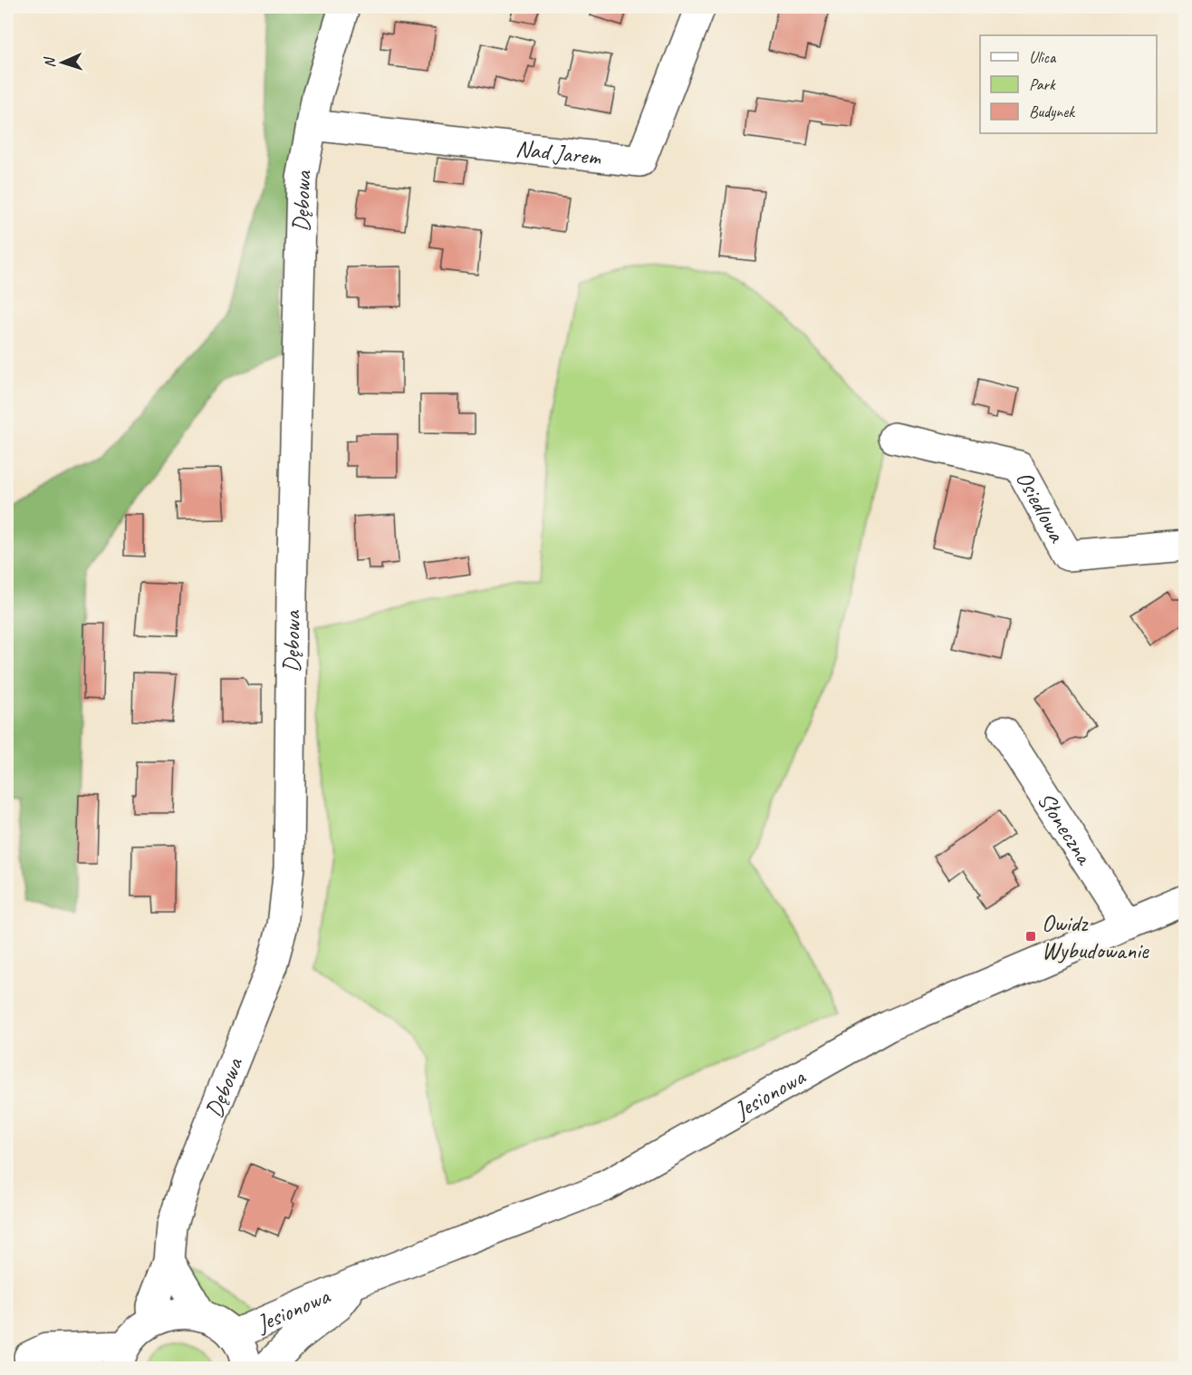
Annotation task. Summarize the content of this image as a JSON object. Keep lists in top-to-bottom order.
{
  "streets": {
    "street": [
      "Nad Jarem",
      "Dębowa",
      "Osiedlowa",
      "Słoneczna",
      "Jesionowa"
    ]
  },
  "crossings": [
    ["Nad Jarem", "Dębowa"],
    ["Słoneczna", "Jesionowa"]
  ],
  "places": {
    "transit": ["Owidz Wybudowanie"]
  },
  "legend": ["Ulica", "Park", "Budynek"],
  "north": "left"
}
